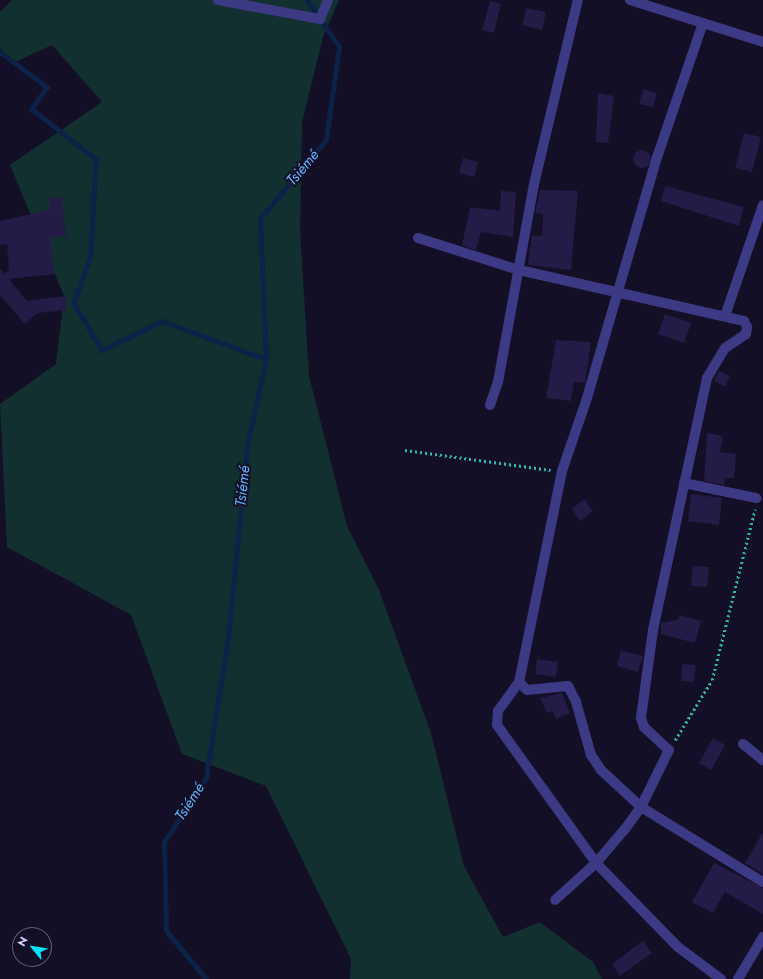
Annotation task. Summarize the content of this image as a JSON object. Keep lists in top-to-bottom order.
{
  "water": ["Tsiémé"],
  "north": "top left"
}
